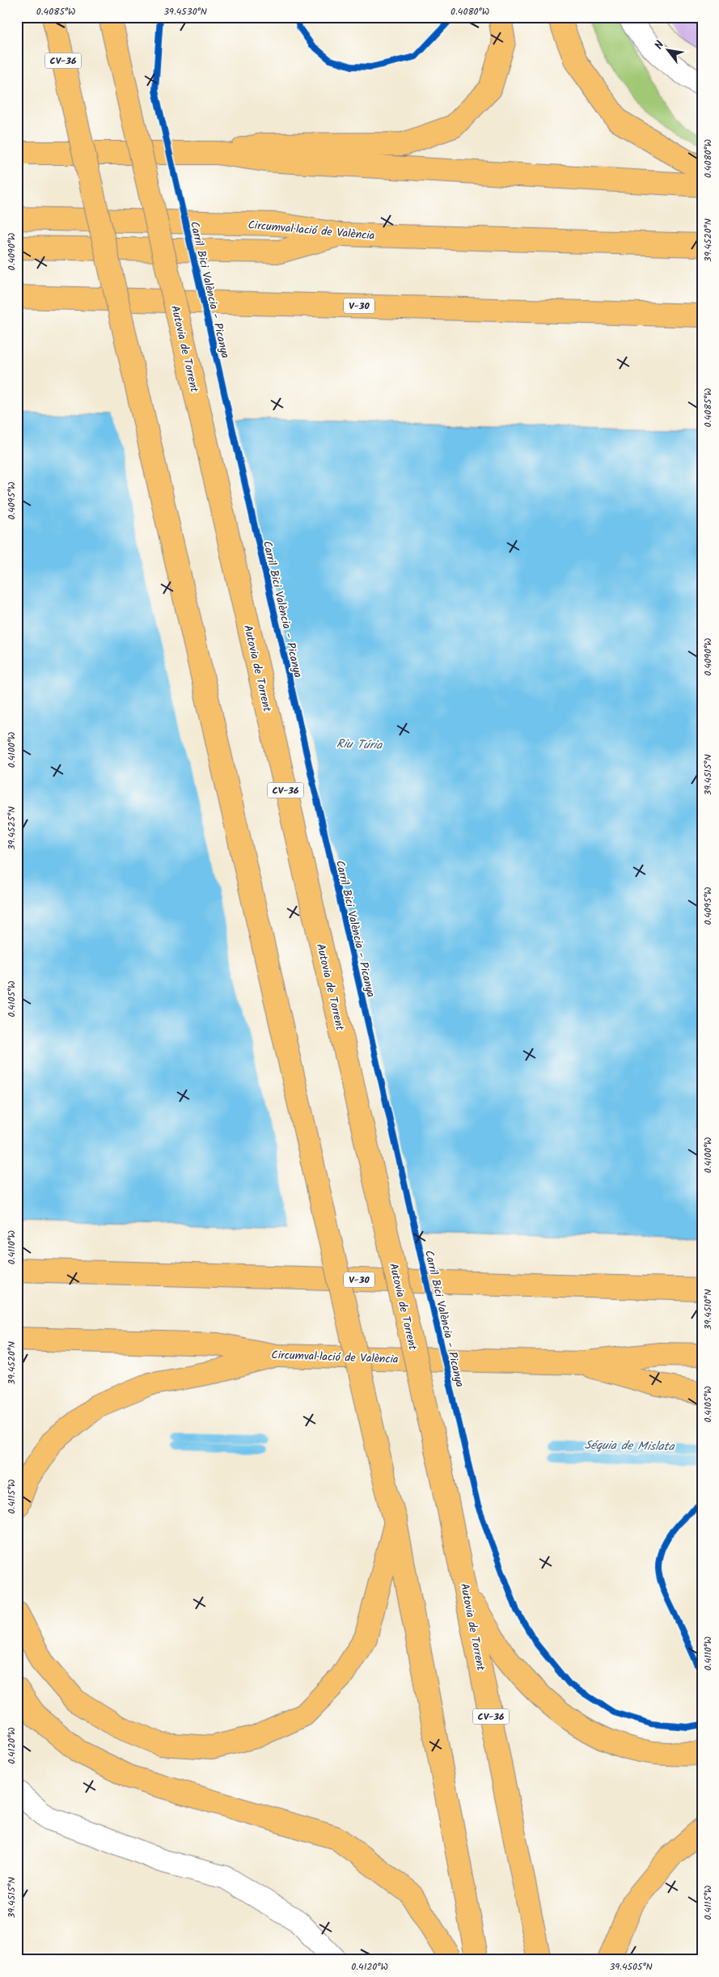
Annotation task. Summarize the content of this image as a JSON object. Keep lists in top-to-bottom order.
{
  "streets": {
    "highway": [
      "CV-36",
      "Circumval·lació de València",
      "V-30",
      "Autovia de Torrent"
    ],
    "cycle path": ["Carril Bici València - Picanya"]
  },
  "water": ["Riu Túria", "Séquia de Mislata"],
  "north": "top left",
  "coordinates": [
    "0.4085°W",
    "39.4530°N",
    "0.4080°W",
    "39.4520°N",
    "0.4090°W",
    "0.4095°W",
    "0.4100°W",
    "39.4515°N",
    "39.4525°N",
    "0.4105°W",
    "0.4110°W",
    "39.4510°N",
    "0.4115°W",
    "0.4120°W",
    "39.4505°N"
  ]
}
